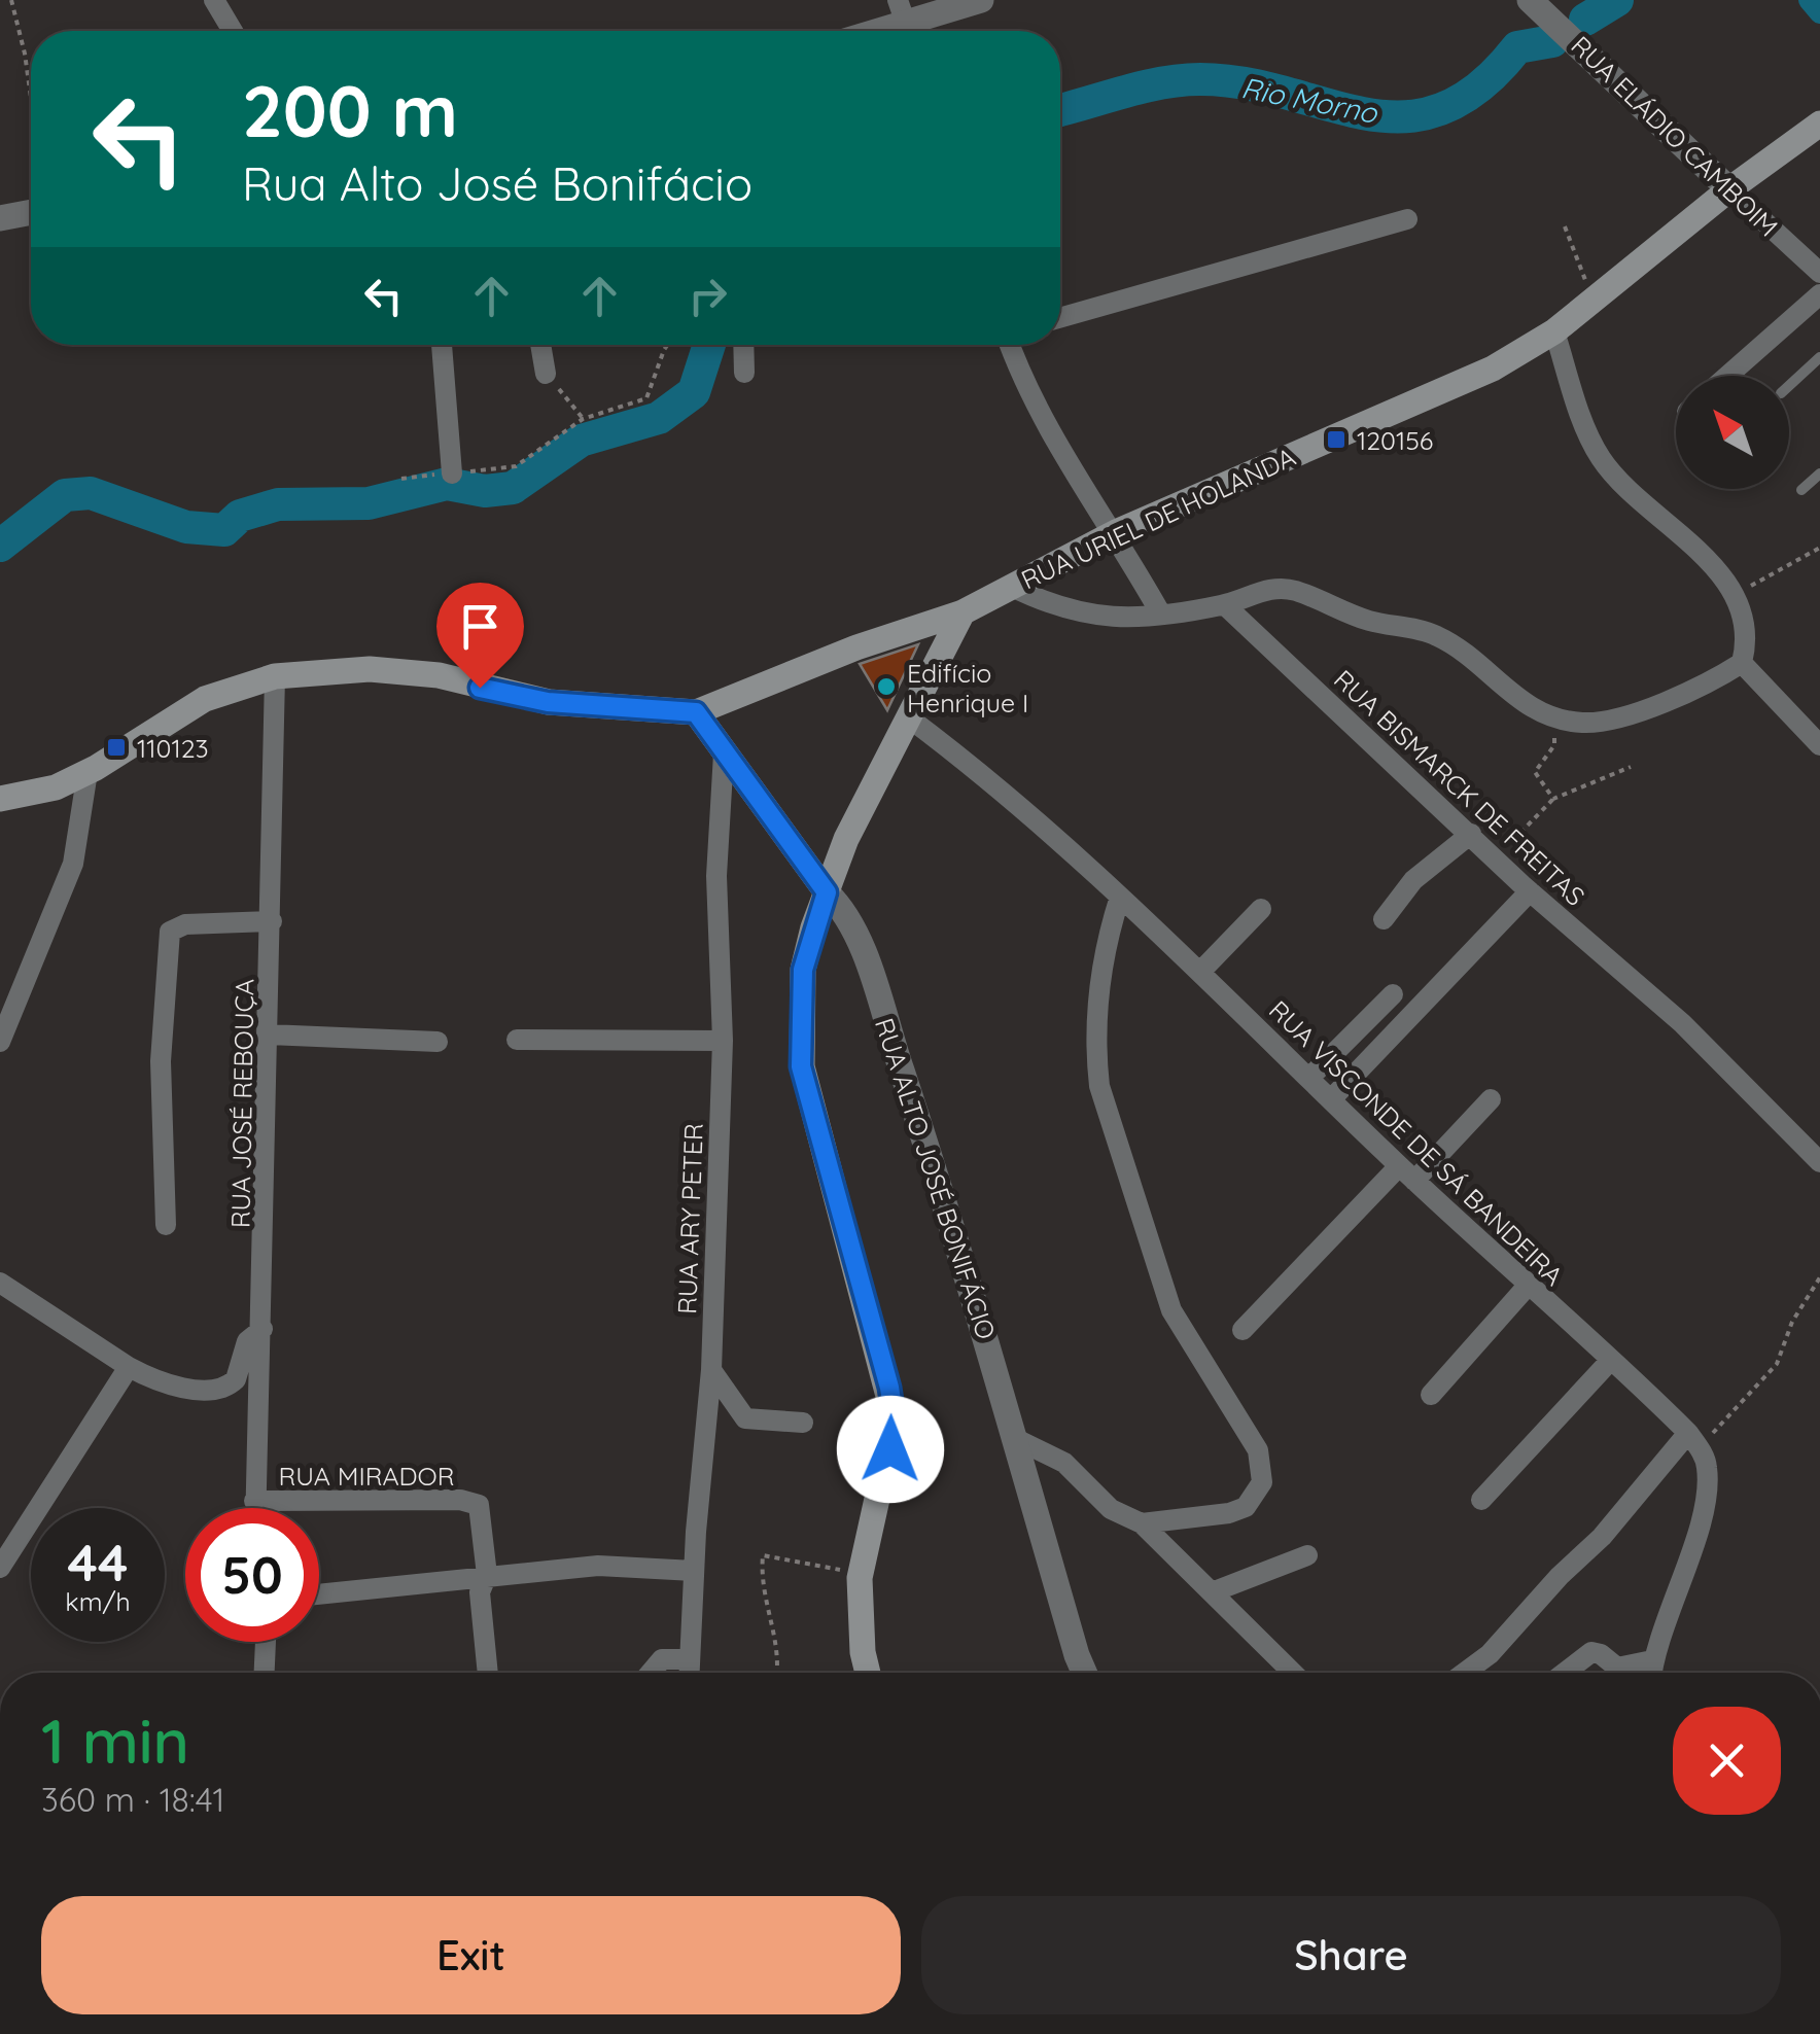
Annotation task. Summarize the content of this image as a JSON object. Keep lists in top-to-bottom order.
{
  "streets": {
    "main road": ["RUA URIEL DE HOLANDA", "RUA ALTO JOSÉ BONIFÁCIO"],
    "street": [
      "RUA ELÁDIO CAMBOIM",
      "RUA BISMARCK DE FREITAS",
      "RUA JOSÉ REBOUÇA",
      "RUA VISCONDE DE SÁ BANDEIRA",
      "RUA ARY PETER",
      "RUA MIRADOR"
    ]
  },
  "crossings": [
    ["RUA ELÁDIO CAMBOIM", "RUA URIEL DE HOLANDA"],
    ["RUA URIEL DE HOLANDA", "RUA ALTO JOSÉ BONIFÁCIO"],
    ["RUA JOSÉ REBOUÇA", "RUA MIRADOR"],
    ["RUA ALTO JOSÉ BONIFÁCIO", "RUA ARY PETER"]
  ],
  "water": ["Rio Morno"],
  "places": {
    "transit": ["120156", "110123"],
    "other": ["Edifício Henrique I"]
  },
  "north": "top left",
  "page": {
    "turn": ["200 m", "Rua Alto José Bonifácio"],
    "speed": "44 km/h",
    "limit": "50",
    "heading": ["1 min", "360 m · 18:41"],
    "buttons": ["Exit", "Share"]
  }
}
